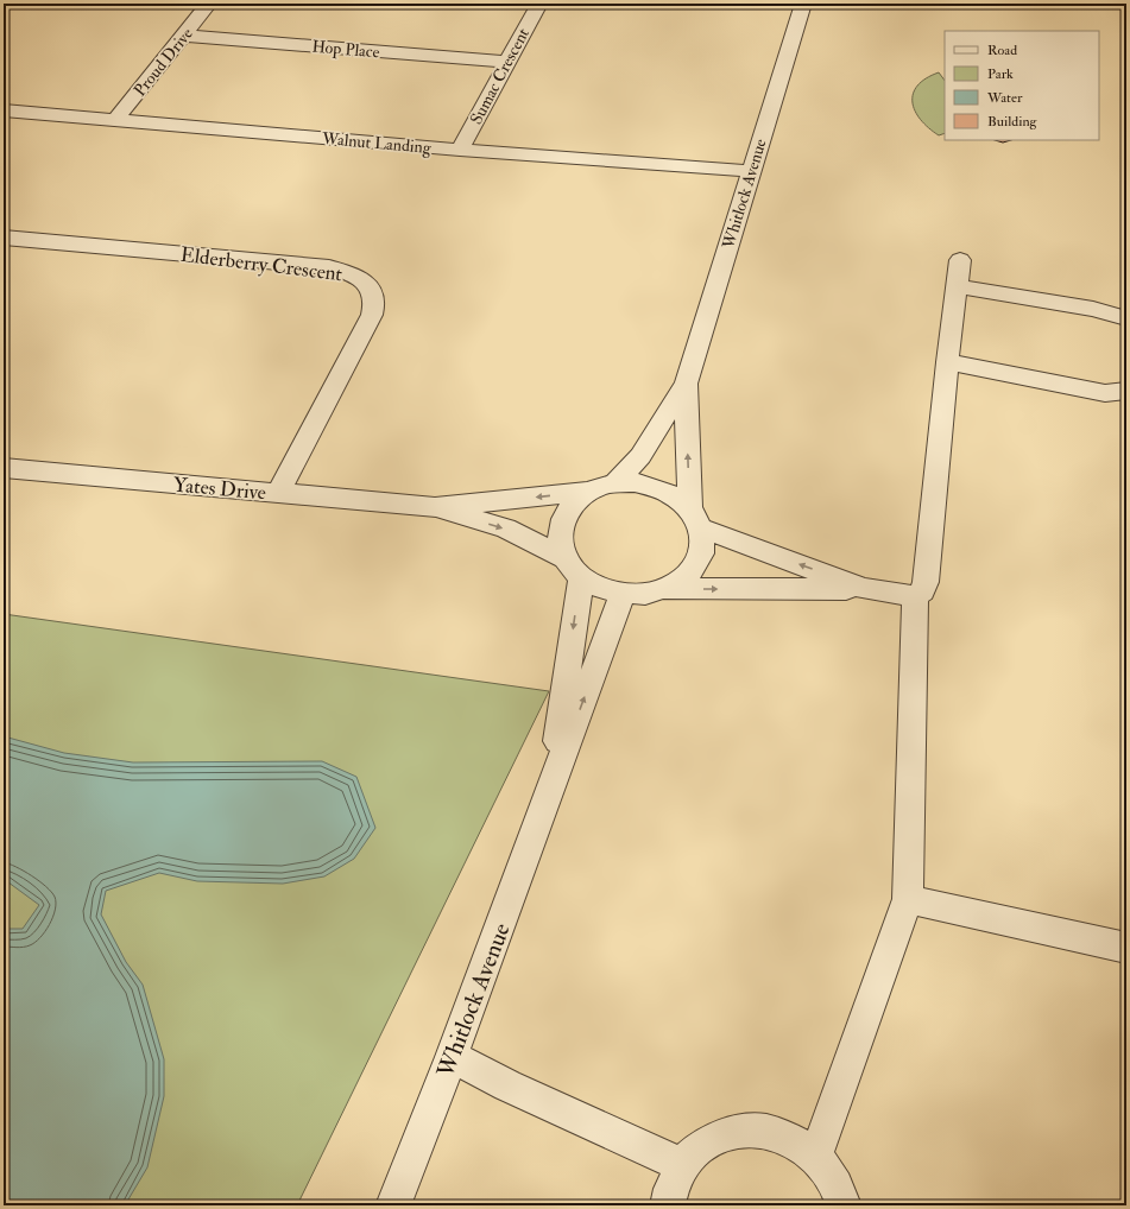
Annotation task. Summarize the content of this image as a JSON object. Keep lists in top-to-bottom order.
{
  "streets": {
    "street": [
      "Hop Place",
      "Proud Drive",
      "Sumac Crescent",
      "Walnut Landing",
      "Whitlock Avenue",
      "Elderberry Crescent",
      "Yates Drive"
    ]
  },
  "crossings": [
    ["Hop Place", "Proud Drive"],
    ["Hop Place", "Sumac Crescent"],
    ["Proud Drive", "Walnut Landing"],
    ["Sumac Crescent", "Walnut Landing"],
    ["Walnut Landing", "Whitlock Avenue"],
    ["Whitlock Avenue", "Yates Drive"],
    ["Elderberry Crescent", "Yates Drive"]
  ],
  "legend": [
    "Road",
    "Park",
    "Water",
    "Building"
  ]
}
